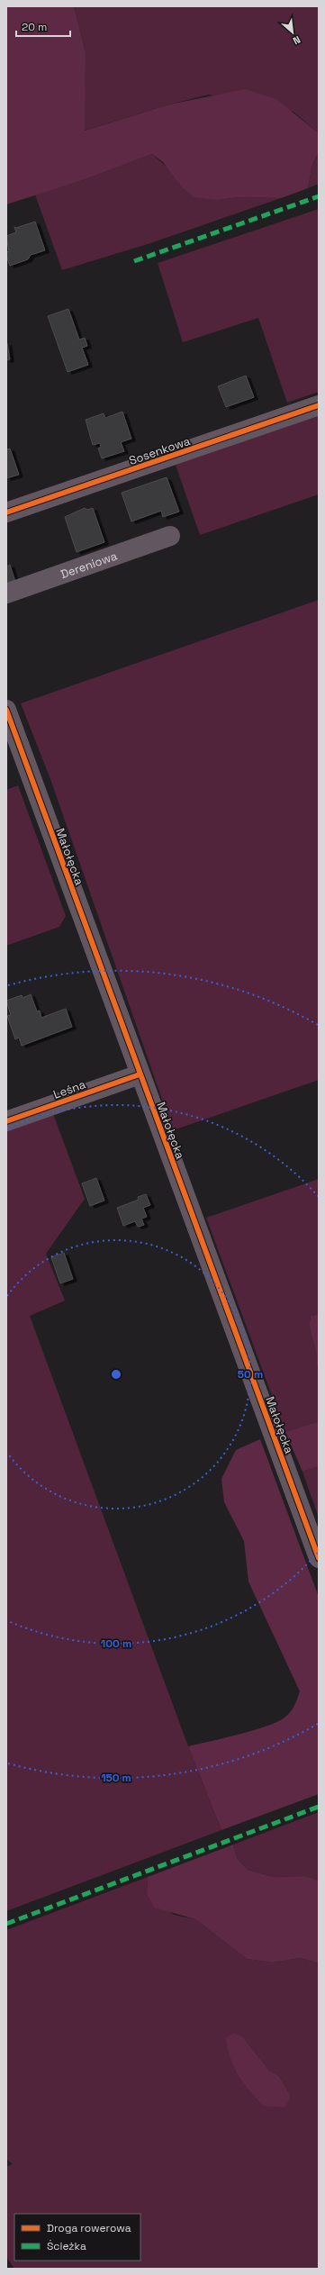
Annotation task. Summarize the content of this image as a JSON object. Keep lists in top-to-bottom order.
{
  "streets": {
    "street": [
      "Sosenkowa",
      "Dereniowa",
      "Małołęcka",
      "Leśna"
    ]
  },
  "crossings": [
    ["Małołęcka", "Leśna"]
  ],
  "legend": ["Droga rowerowa", "Ścieżka"],
  "scale_bar": "20 m",
  "north": "bottom right",
  "rings": ["50 m", "100 m", "150 m"]
}
